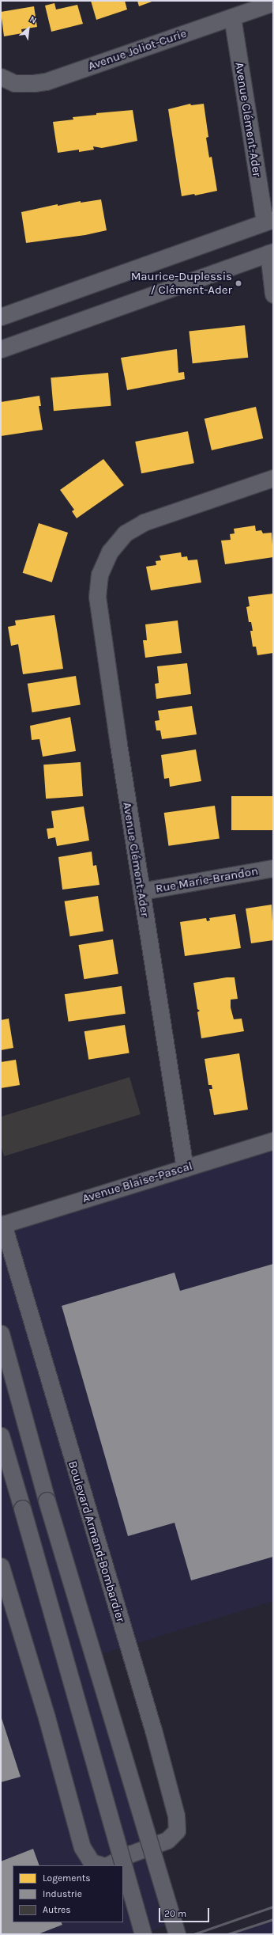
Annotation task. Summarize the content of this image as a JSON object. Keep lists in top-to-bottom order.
{
  "streets": {
    "street": [
      "Avenue Joliot-Curie",
      "Avenue Clément-Ader",
      "Rue Marie-Brandon",
      "Avenue Blaise-Pascal",
      "Boulevard Armand-Bombardier"
    ]
  },
  "crossings": [
    ["Avenue Joliot-Curie", "Avenue Clément-Ader"],
    ["Avenue Clément-Ader", "Rue Marie-Brandon"],
    ["Avenue Clément-Ader", "Avenue Blaise-Pascal"],
    ["Avenue Blaise-Pascal", "Boulevard Armand-Bombardier"]
  ],
  "places": ["Maurice-Duplessis / Clément-Ader"],
  "legend": ["Logements", "Industrie", "Autres"],
  "scale_bar": "20 m",
  "north": "top right"
}
